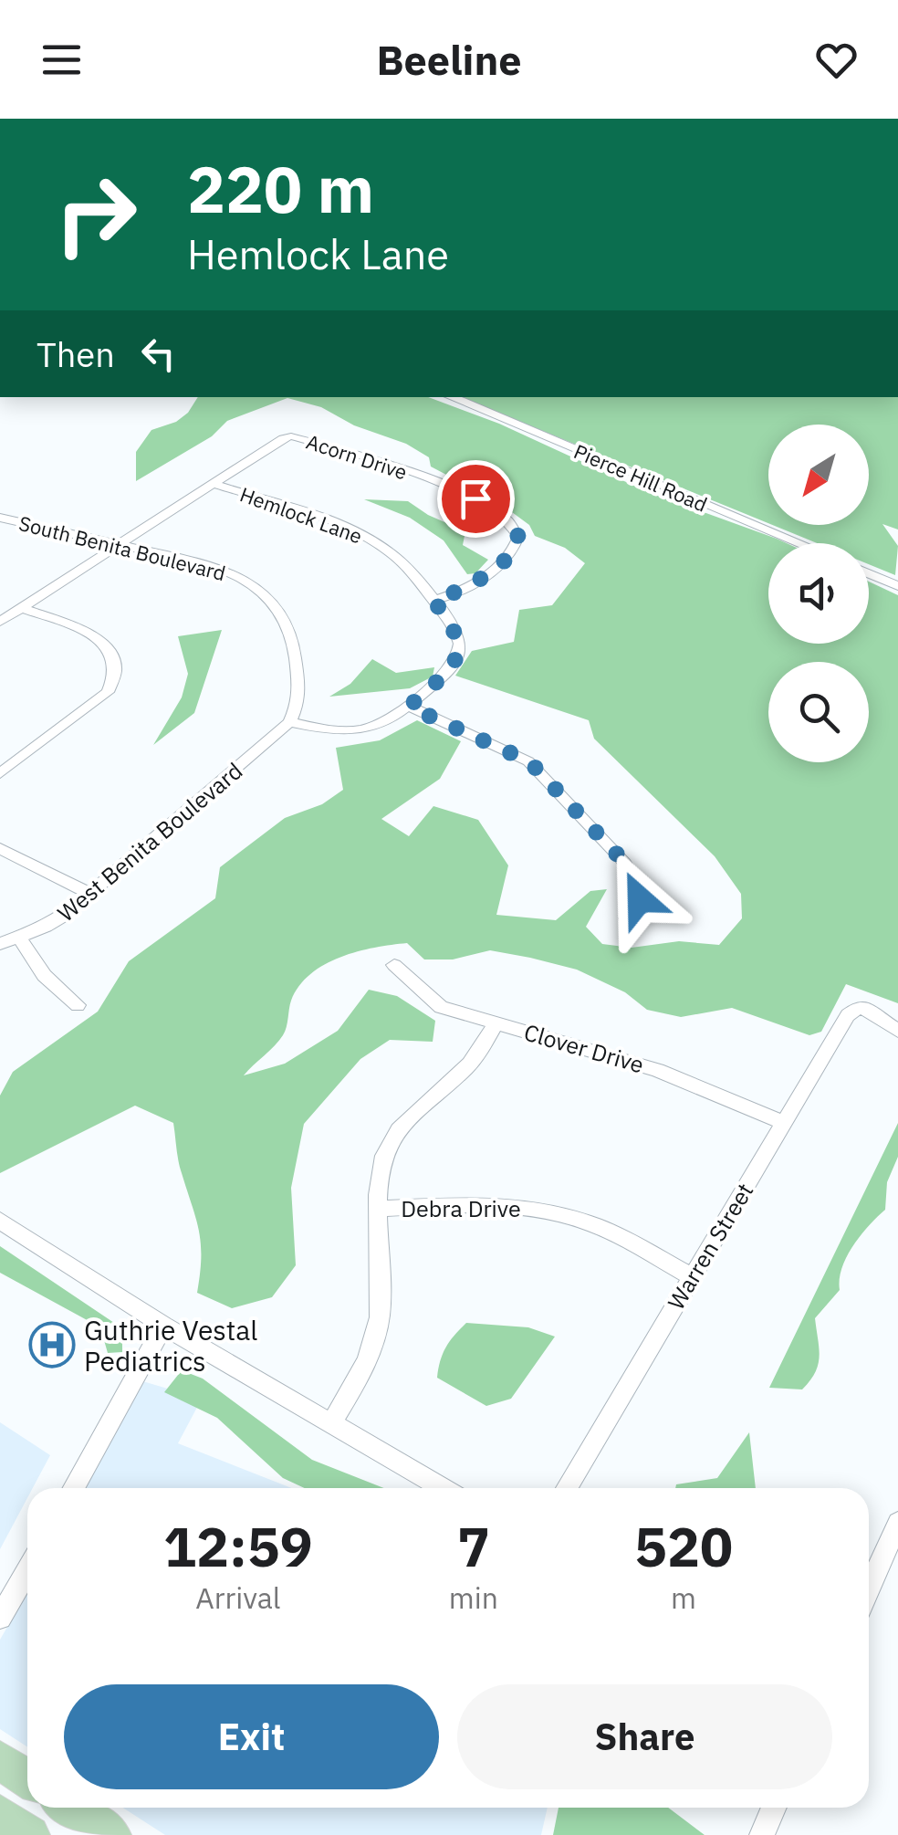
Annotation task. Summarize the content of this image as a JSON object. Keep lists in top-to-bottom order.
{
  "streets": {
    "street": [
      "Acorn Drive",
      "Pierce Hill Road",
      "Hemlock Lane",
      "South Benita Boulevard",
      "West Benita Boulevard",
      "Clover Drive",
      "Debra Drive",
      "Warren Street"
    ]
  },
  "crossings": [
    ["Acorn Drive", "Hemlock Lane"],
    ["Hemlock Lane", "South Benita Boulevard"],
    ["Hemlock Lane", "West Benita Boulevard"],
    ["South Benita Boulevard", "West Benita Boulevard"],
    ["Clover Drive", "Warren Street"],
    ["Debra Drive", "Warren Street"]
  ],
  "places": {
    "hospital": ["Guthrie Vestal Pediatrics"]
  },
  "north": "bottom left",
  "page": {
    "header": "Beeline",
    "turn": ["220 m", "Hemlock Lane"],
    "then": "Then",
    "eta": [
      "12:59",
      "Arrival",
      "7",
      "min",
      "520",
      "m"
    ],
    "buttons": ["Exit", "Share"]
  }
}
